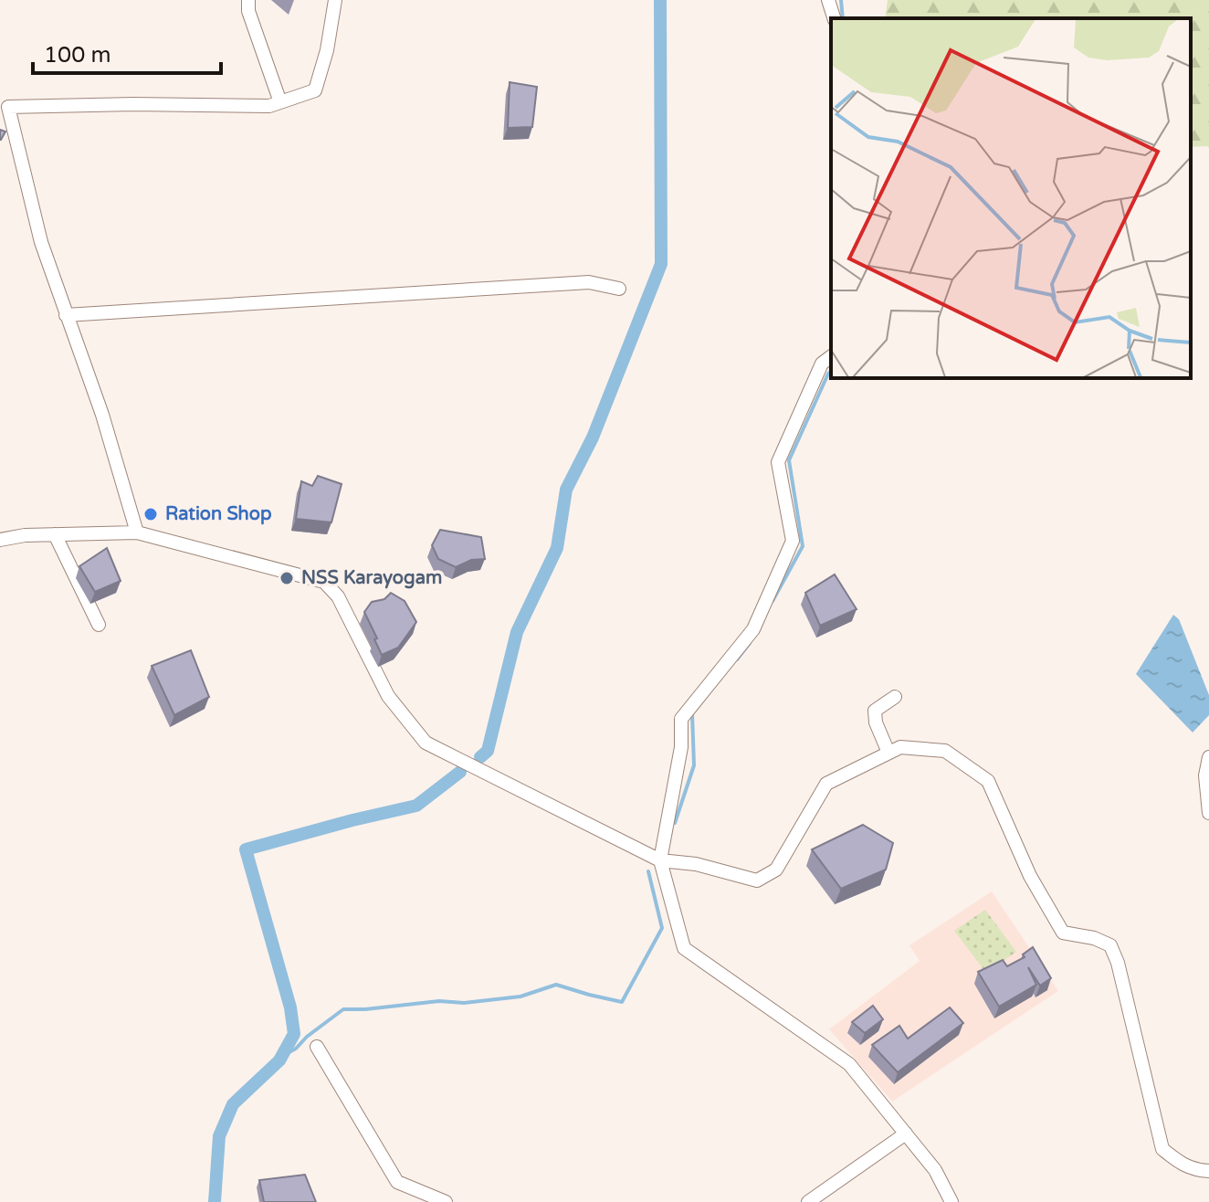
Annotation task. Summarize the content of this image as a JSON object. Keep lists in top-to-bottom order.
{
  "places": ["Ration Shop", "NSS Karayogam"],
  "scale_bar": "100 m"
}
